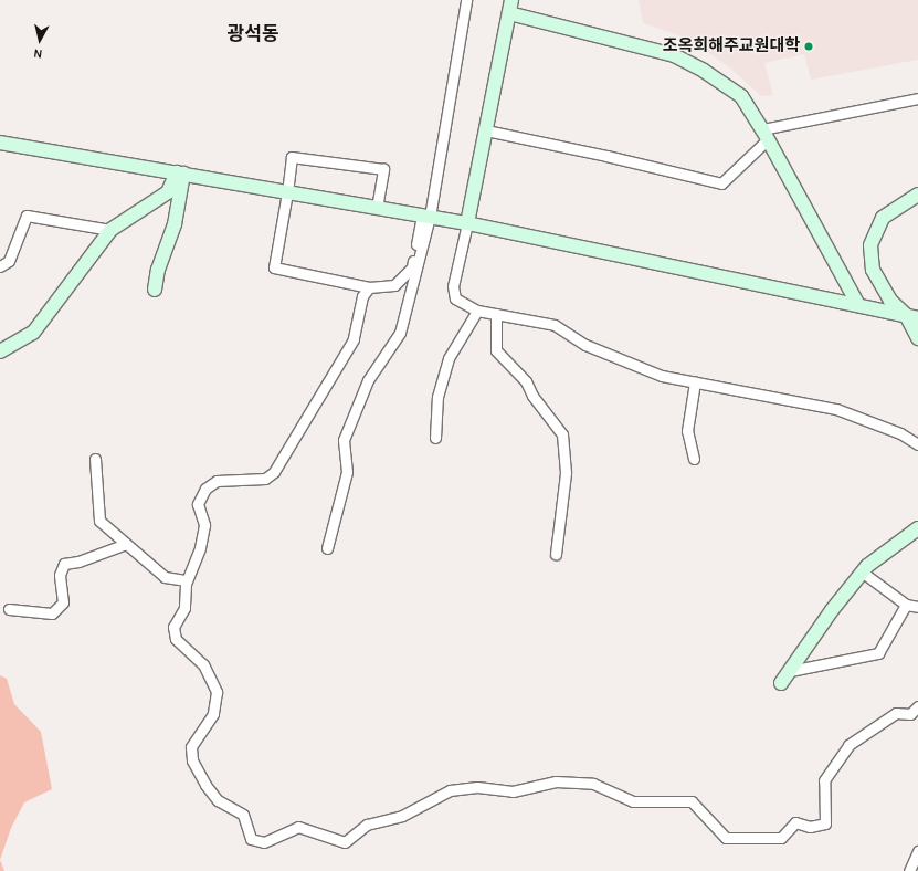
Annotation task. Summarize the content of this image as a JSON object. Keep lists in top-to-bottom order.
{
  "districts": ["광석동"],
  "places": ["조옥희해주교원대학"],
  "north": "bottom"
}
